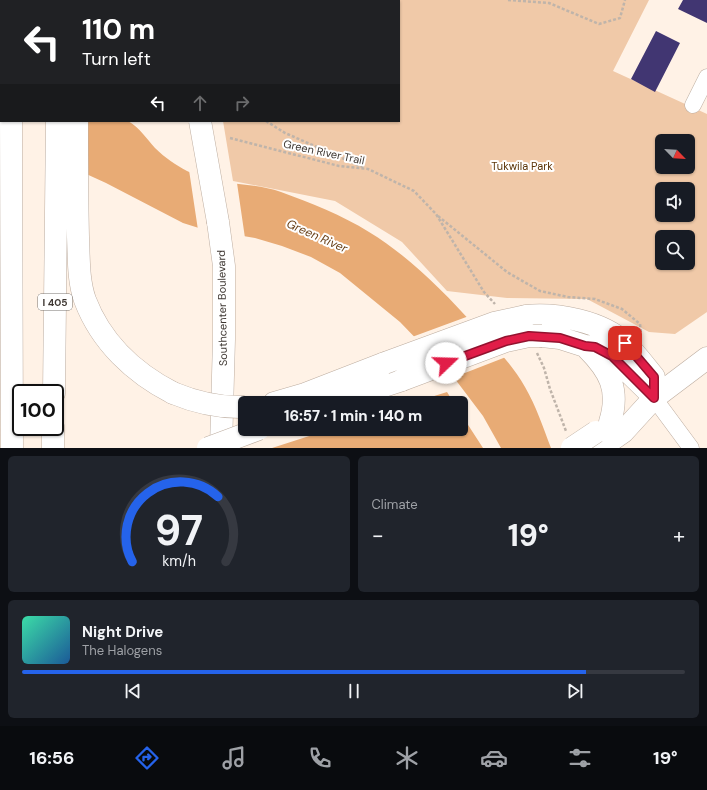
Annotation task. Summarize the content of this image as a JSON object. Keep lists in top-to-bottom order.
{
  "streets": {
    "main road": ["I 405", "Southcenter Boulevard"],
    "path": ["Green River Trail"]
  },
  "water": ["Green River"],
  "parks": ["Tukwila Park"],
  "north": "bottom right",
  "page": {
    "turn": ["110 m", "Turn left"],
    "limit": "100",
    "trip": "16:57 · 1 min · 140 m",
    "tile": "Climate",
    "heat": ["−", "19°", "+"],
    "song": ["Night Drive", "The Halogens"],
    "tabs": ["16:56", "19°"],
    "gauge": ["97", "km/h"]
  }
}
